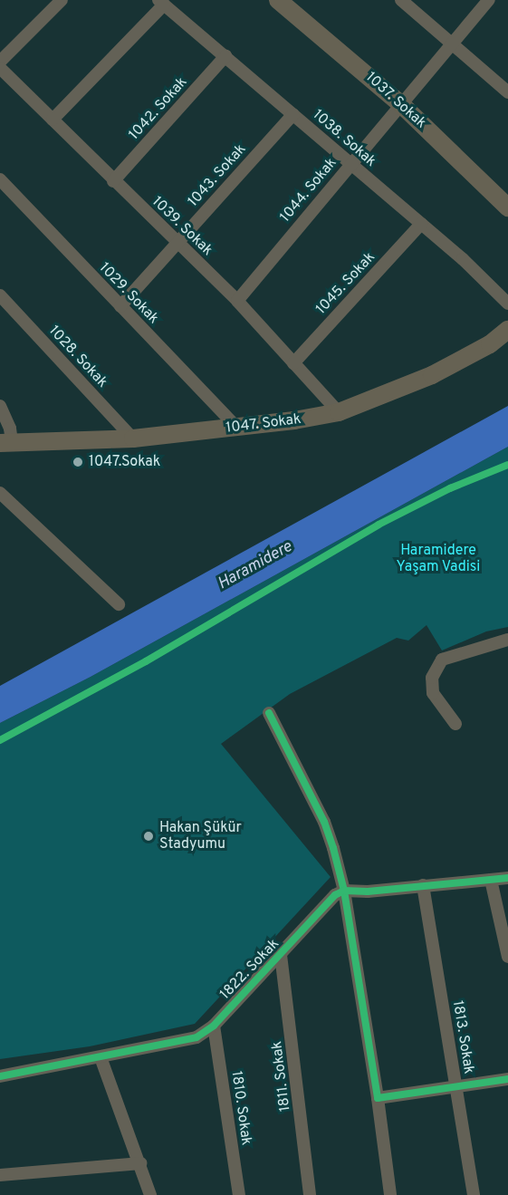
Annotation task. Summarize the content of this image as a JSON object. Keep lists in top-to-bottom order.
{
  "streets": {
    "main road": ["1037. Sokak", "1047. Sokak"],
    "street": [
      "1042. Sokak",
      "1038. Sokak",
      "1043. Sokak",
      "1044. Sokak",
      "1039. Sokak",
      "1045. Sokak",
      "1029. Sokak",
      "1028. Sokak",
      "1822. Sokak",
      "1813. Sokak",
      "1811. Sokak",
      "1810. Sokak"
    ]
  },
  "crossings": [
    ["1037. Sokak", "1044. Sokak"],
    ["1042. Sokak", "1038. Sokak"],
    ["1042. Sokak", "1039. Sokak"],
    ["1038. Sokak", "1043. Sokak"],
    ["1038. Sokak", "1044. Sokak"],
    ["1038. Sokak", "1045. Sokak"],
    ["1043. Sokak", "1039. Sokak"],
    ["1043. Sokak", "1029. Sokak"],
    ["1044. Sokak", "1039. Sokak"],
    ["1039. Sokak", "1045. Sokak"],
    ["1039. Sokak", "1047. Sokak"],
    ["1029. Sokak", "1047. Sokak"],
    ["1028. Sokak", "1047. Sokak"],
    ["1822. Sokak", "1811. Sokak"],
    ["1822. Sokak", "1810. Sokak"]
  ],
  "water": ["Haramidere"],
  "parks": ["Haramidere Yaşam Vadisi"],
  "places": ["1047.Sokak", "Hakan Şükür Stadyumu"]
}
